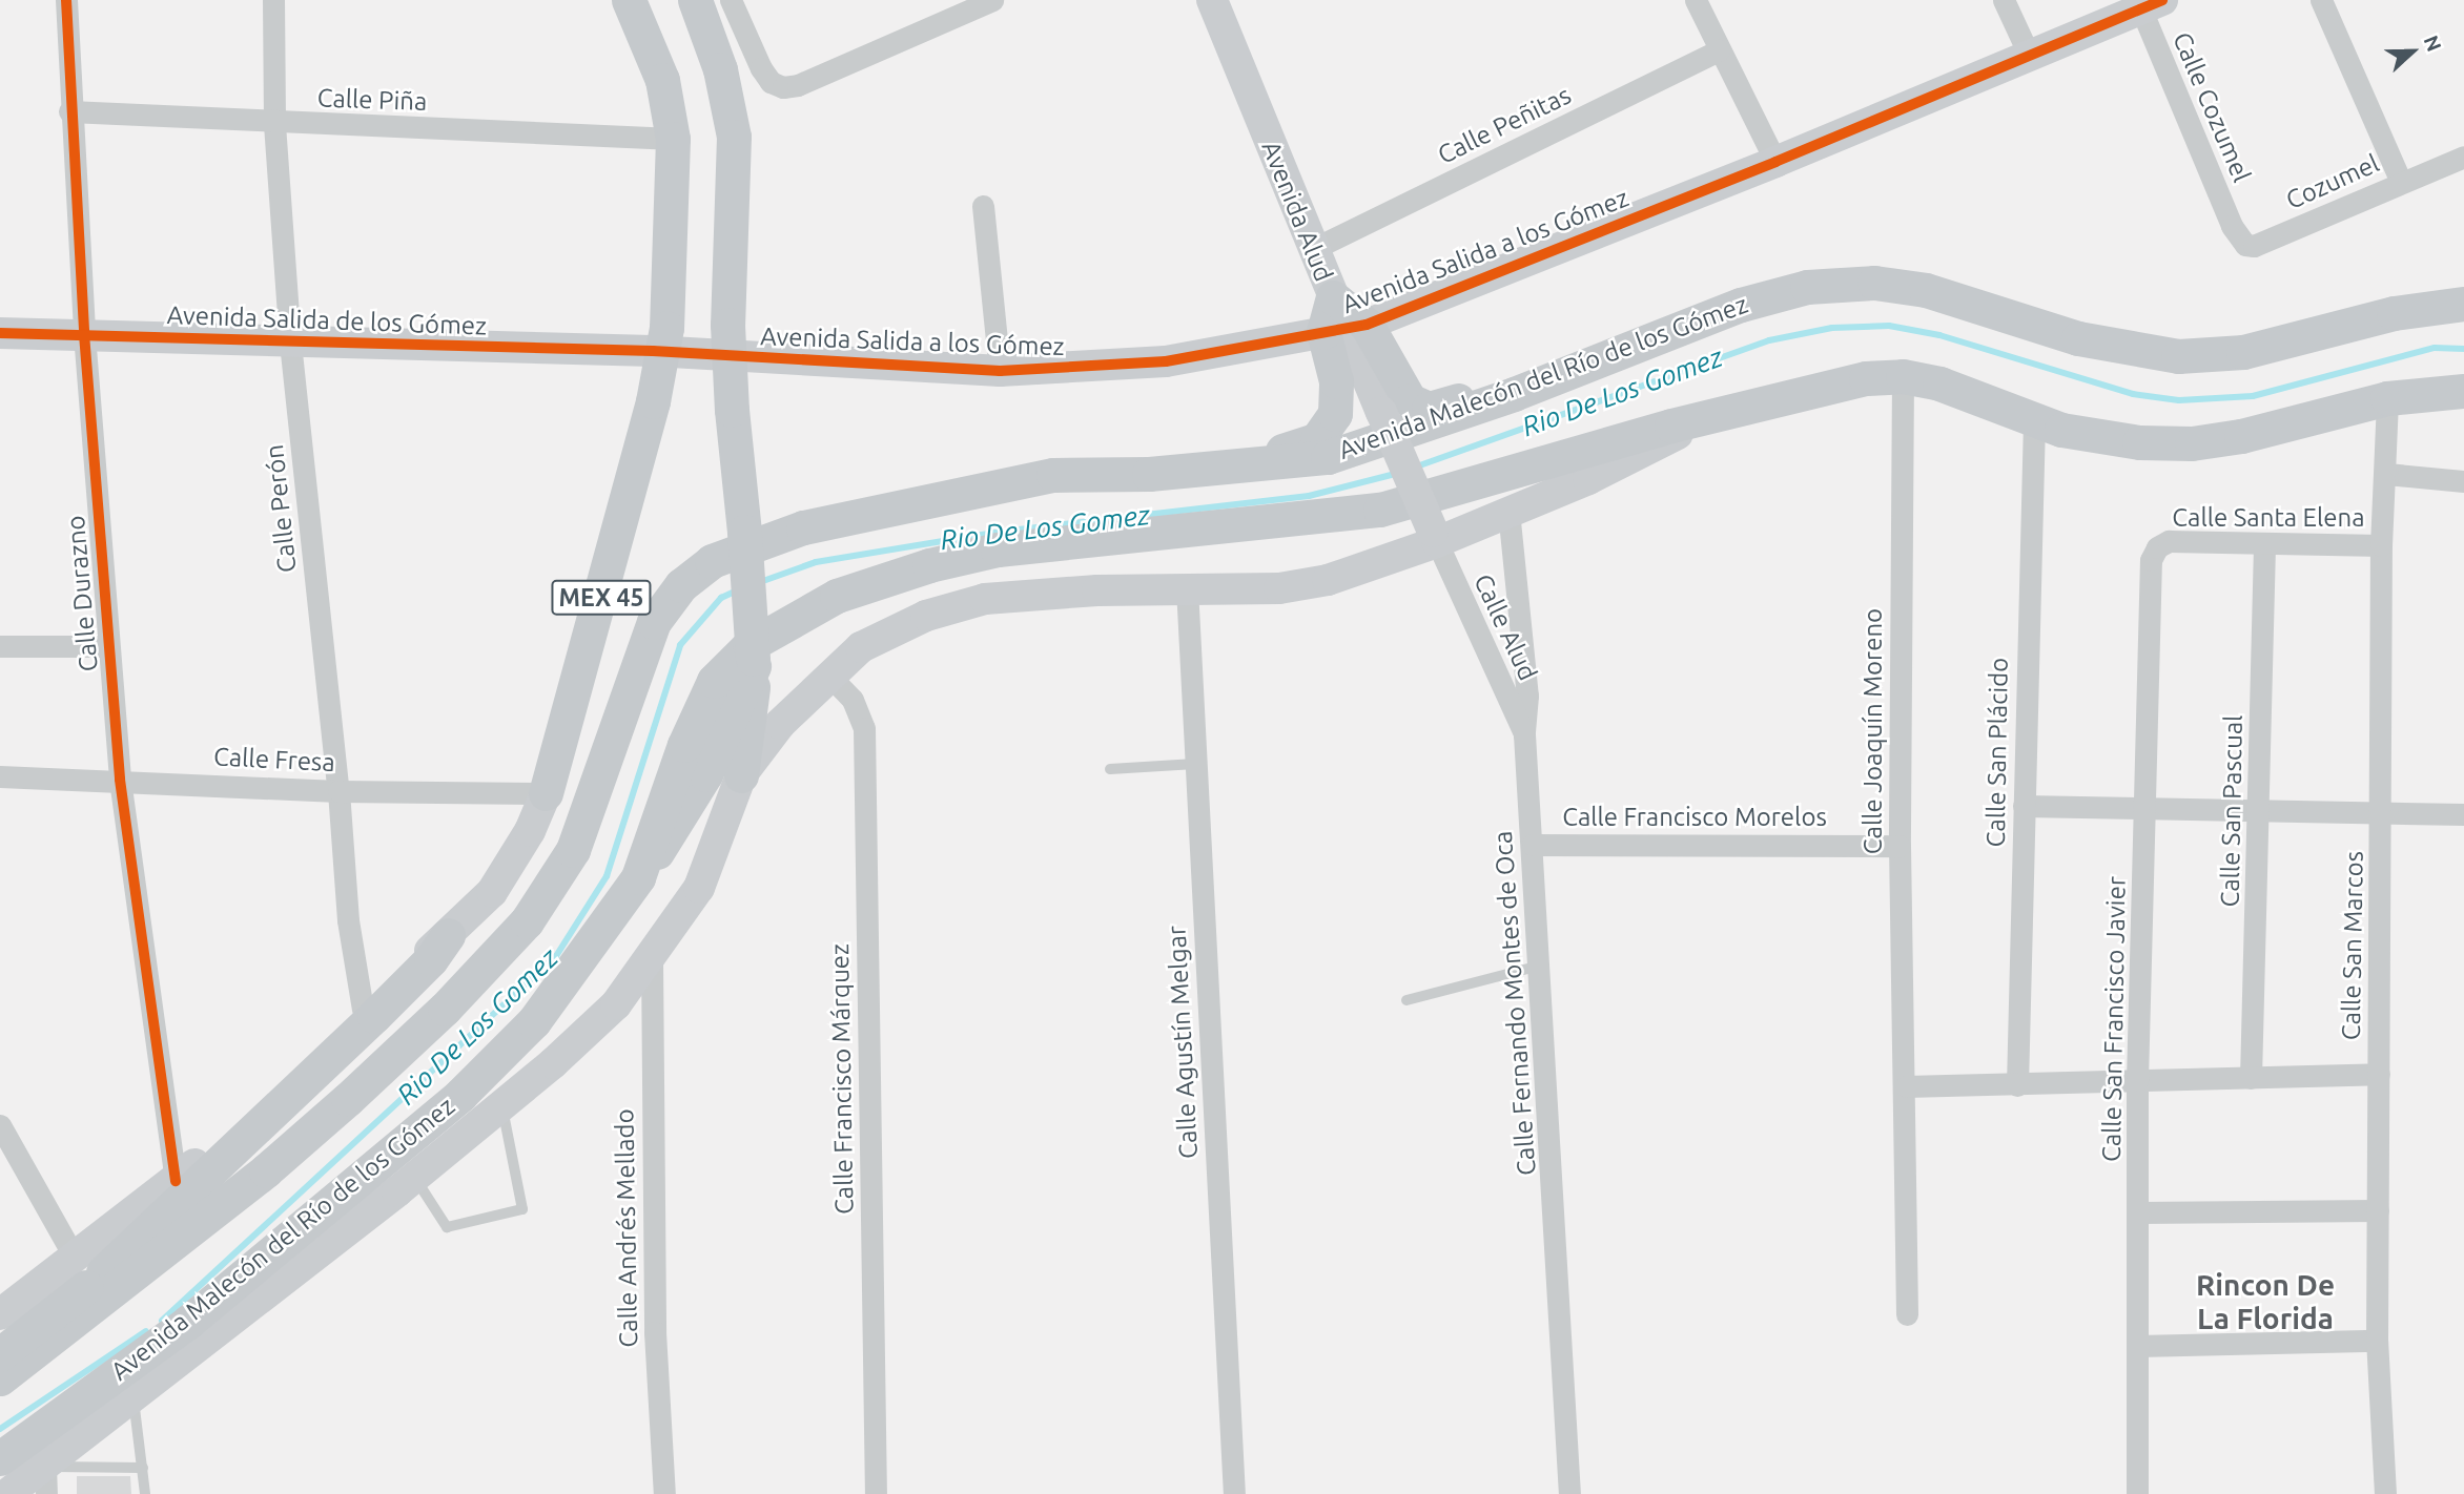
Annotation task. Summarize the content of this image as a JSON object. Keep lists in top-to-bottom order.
{
  "streets": {
    "main road": ["Avenida Malecón del Río de los Gómez", "MEX 45"],
    "street": [
      "Calle Piña",
      "Calle Cozumel",
      "Calle Peñitas",
      "Cozumel",
      "Avenida Alud",
      "Avenida Salida a los Gómez",
      "Avenida Salida de los Gómez",
      "Calle Perón",
      "Calle Santa Elena",
      "Calle Durazno",
      "Calle Alud",
      "Calle Joaquín Moreno",
      "Calle San Plácido",
      "Calle Fresa",
      "Calle San Pascual",
      "Calle Francisco Morelos",
      "Calle San Marcos",
      "Calle Fernando Montes de Oca",
      "Calle San Francisco Javier",
      "Calle Agustín Melgar",
      "Calle Francisco Márquez",
      "Calle Andrés Mellado"
    ]
  },
  "crossings": [
    ["Calle Piña", "Calle Perón"],
    ["Calle Piña", "Calle Durazno"],
    ["Calle Piña", "MEX 45"],
    ["Calle Cozumel", "Cozumel"],
    ["Calle Cozumel", "Avenida Salida a los Gómez"],
    ["Calle Peñitas", "Avenida Alud"],
    ["Avenida Alud", "Avenida Salida a los Gómez"],
    ["Avenida Alud", "Avenida Malecón del Río de los Gómez"],
    ["Avenida Alud", "Calle Alud"],
    ["Avenida Salida a los Gómez", "Avenida Salida de los Gómez"],
    ["Avenida Salida a los Gómez", "MEX 45"],
    ["Avenida Salida de los Gómez", "Calle Perón"],
    ["Avenida Salida de los Gómez", "Calle Durazno"],
    ["Avenida Salida de los Gómez", "MEX 45"],
    ["Avenida Malecón del Río de los Gómez", "Calle Alud"],
    ["Avenida Malecón del Río de los Gómez", "Calle Joaquín Moreno"],
    ["Avenida Malecón del Río de los Gómez", "Calle San Plácido"],
    ["Avenida Malecón del Río de los Gómez", "Calle San Marcos"],
    ["Avenida Malecón del Río de los Gómez", "Calle Fernando Montes de Oca"],
    ["Avenida Malecón del Río de los Gómez", "Calle Agustín Melgar"],
    ["Avenida Malecón del Río de los Gómez", "Calle Francisco Márquez"],
    ["Avenida Malecón del Río de los Gómez", "Calle Andrés Mellado"],
    ["Calle Perón", "MEX 45"],
    ["Calle Perón", "Calle Fresa"],
    ["Calle Santa Elena", "Calle San Pascual"],
    ["Calle Santa Elena", "Calle San Marcos"],
    ["Calle Santa Elena", "Calle San Francisco Javier"],
    ["Calle Durazno", "MEX 45"],
    ["Calle Durazno", "Calle Fresa"],
    ["MEX 45", "Calle Fresa"],
    ["Calle Alud", "Calle Fernando Montes de Oca"],
    ["Calle Joaquín Moreno", "Calle Francisco Morelos"],
    ["Calle Francisco Morelos", "Calle Fernando Montes de Oca"]
  ],
  "districts": ["Rincon De La Florida"],
  "water": ["Rio De Los Gomez"],
  "north": "right"
}
